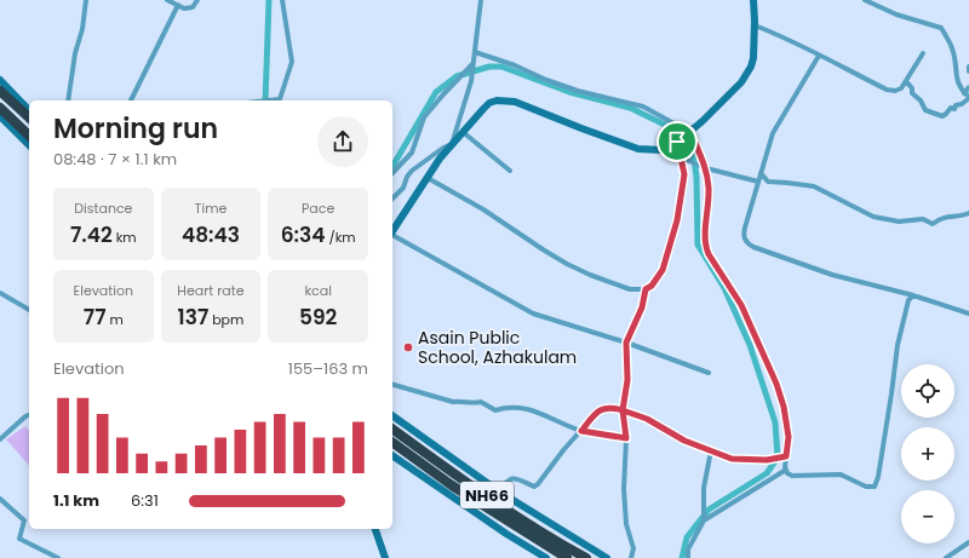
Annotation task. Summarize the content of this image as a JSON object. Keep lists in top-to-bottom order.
{
  "streets": {
    "highway": ["NH66"]
  },
  "places": ["Asain Public School, Azhakulam"],
  "page": {
    "heading": ["Morning run", "08:48 · 7 × 1.1 km"],
    "stats": [
      ["Distance", "7.42 km"],
      ["Time", "48:43"],
      ["Pace", "6:34 /km"],
      ["Elevation", "77 m"],
      ["Heart rate", "137 bpm"],
      ["kcal", "592"]
    ],
    "chart": ["Elevation", "155–163 m"],
    "map_buttons": ["+", "−"],
    "list": [
      {
        "name": "1.1 km",
        "note": "6:31"
      }
    ]
  }
}
